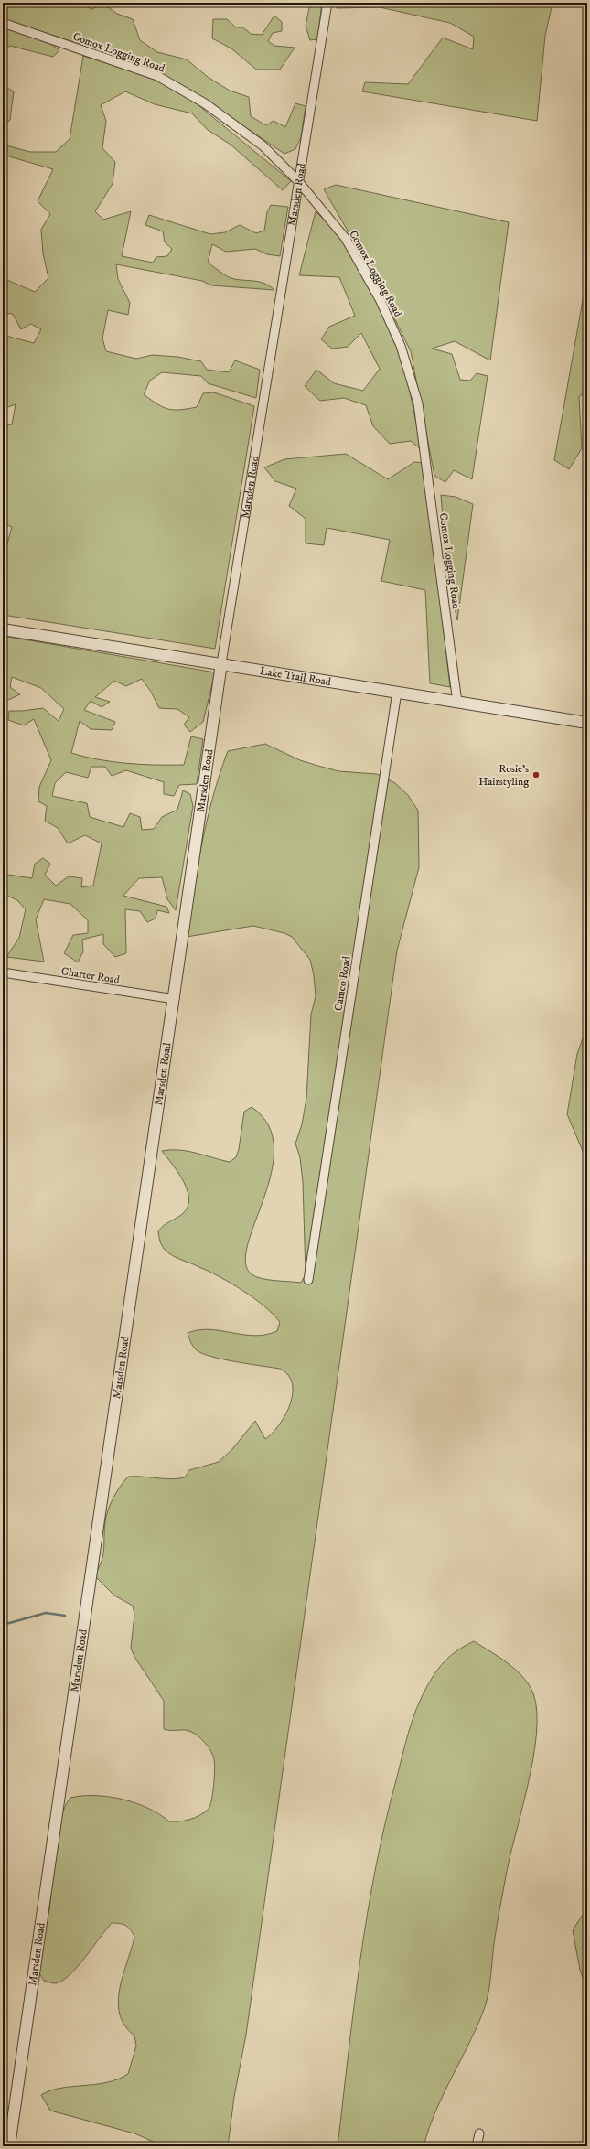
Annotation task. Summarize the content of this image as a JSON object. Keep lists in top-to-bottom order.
{
  "streets": {
    "street": [
      "Comox Logging Road",
      "Marsden Road",
      "Lake Trail Road",
      "Charter Road",
      "Camco Road"
    ]
  },
  "crossings": [
    ["Comox Logging Road", "Marsden Road"],
    ["Comox Logging Road", "Lake Trail Road"],
    ["Marsden Road", "Lake Trail Road"],
    ["Marsden Road", "Charter Road"],
    ["Lake Trail Road", "Camco Road"]
  ],
  "places": ["Rosie's Hairstyling"]
}
